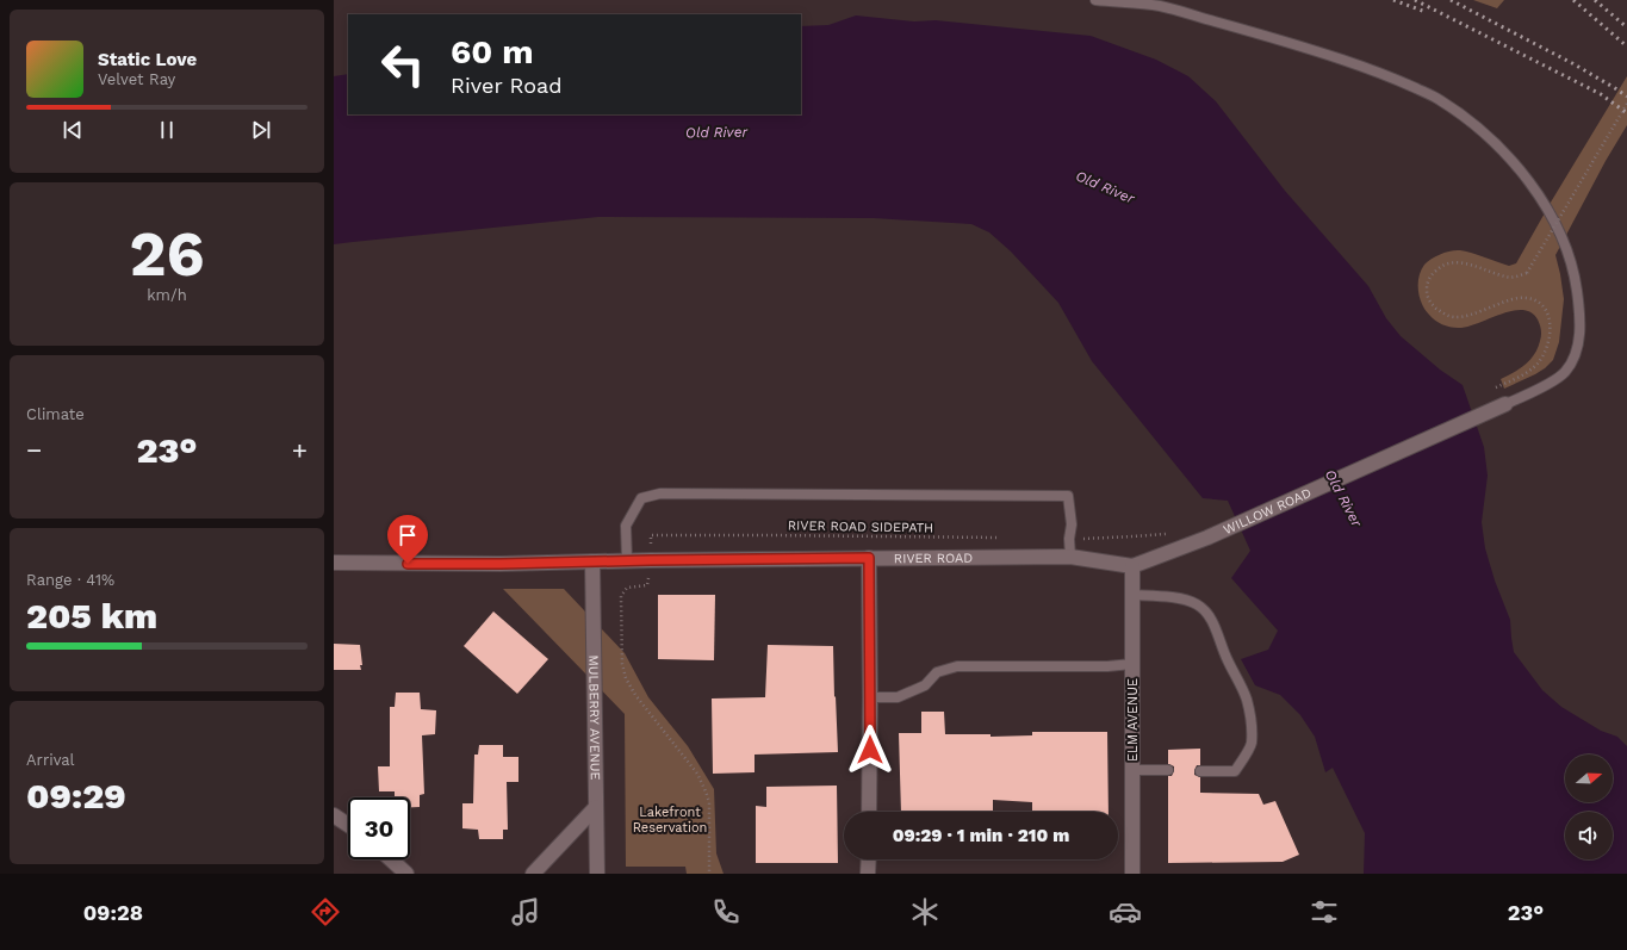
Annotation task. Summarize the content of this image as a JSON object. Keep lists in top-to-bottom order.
{
  "streets": {
    "street": [
      "WILLOW ROAD",
      "RIVER ROAD",
      "MULBERRY AVENUE",
      "ELM AVENUE"
    ],
    "path": ["RIVER ROAD SIDEPATH"]
  },
  "crossings": [
    ["WILLOW ROAD", "RIVER ROAD"],
    ["WILLOW ROAD", "ELM AVENUE"],
    ["RIVER ROAD", "MULBERRY AVENUE"],
    ["RIVER ROAD", "ELM AVENUE"]
  ],
  "water": ["Old River"],
  "parks": ["Lakefront Reservation"],
  "north": "right",
  "page": {
    "turn": ["60 m", "River Road"],
    "song": ["Static Love", "Velvet Ray"],
    "tile": [
      ["26", "km/h"],
      "Climate",
      ["Range · 41%", "205 km"],
      ["Arrival", "09:29"]
    ],
    "heat": ["−", "23°", "+"],
    "limit": "30",
    "trip": "09:29 · 1 min · 210 m",
    "tabs": ["09:28", "23°"]
  }
}
